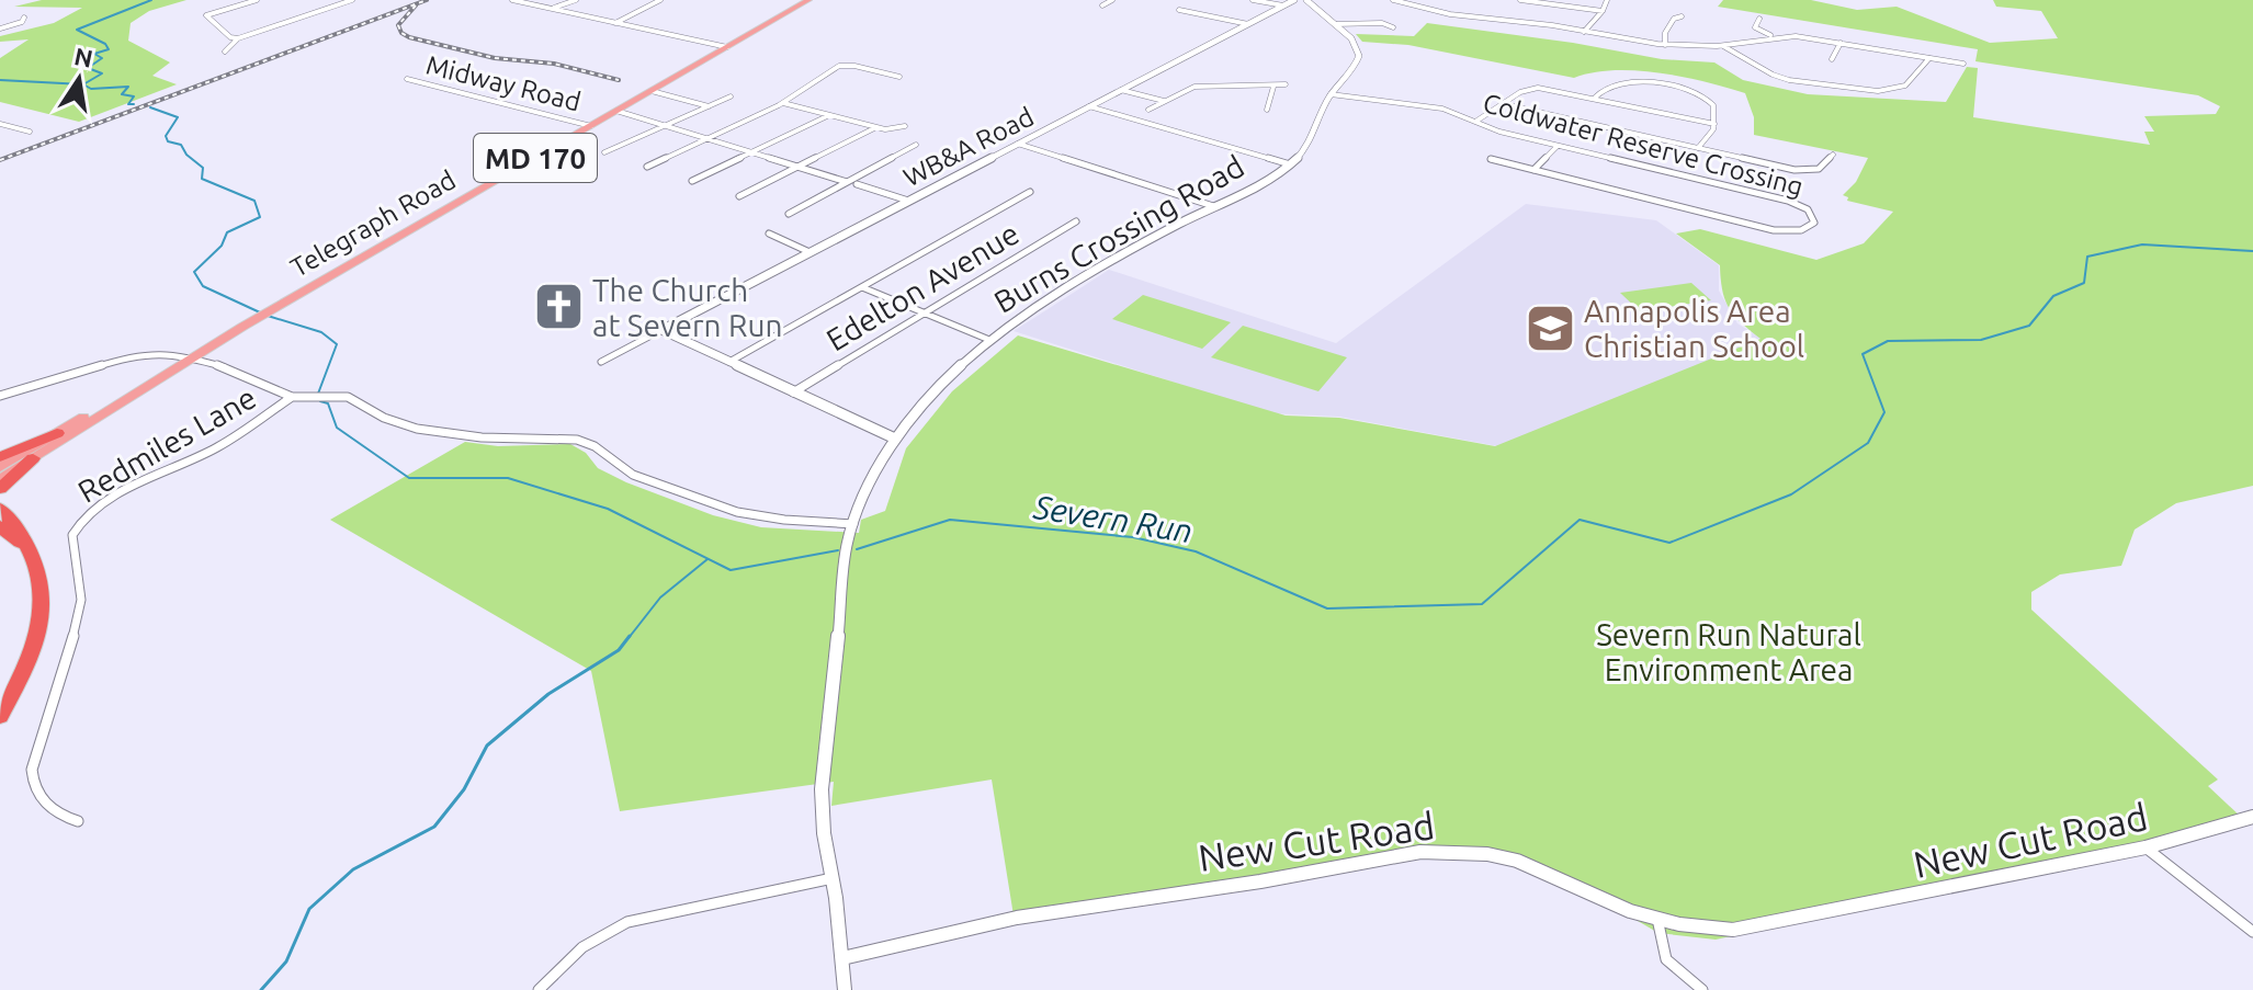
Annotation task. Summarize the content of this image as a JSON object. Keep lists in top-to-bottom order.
{
  "streets": {
    "main road": ["MD 170", "Telegraph Road"],
    "street": [
      "Midway Road",
      "Coldwater Reserve Crossing",
      "WB&A Road",
      "Burns Crossing Road",
      "Edelton Avenue",
      "Redmiles Lane",
      "New Cut Road"
    ]
  },
  "crossings": [
    ["Midway Road", "Telegraph Road"],
    ["Coldwater Reserve Crossing", "Burns Crossing Road"],
    ["Burns Crossing Road", "New Cut Road"]
  ],
  "water": ["Severn Run"],
  "parks": ["Severn Run Natural Environment Area"],
  "places": {
    "church": ["The Church at Severn Run"],
    "school or university": ["Annapolis Area Christian School"]
  },
  "north": "top"
}
